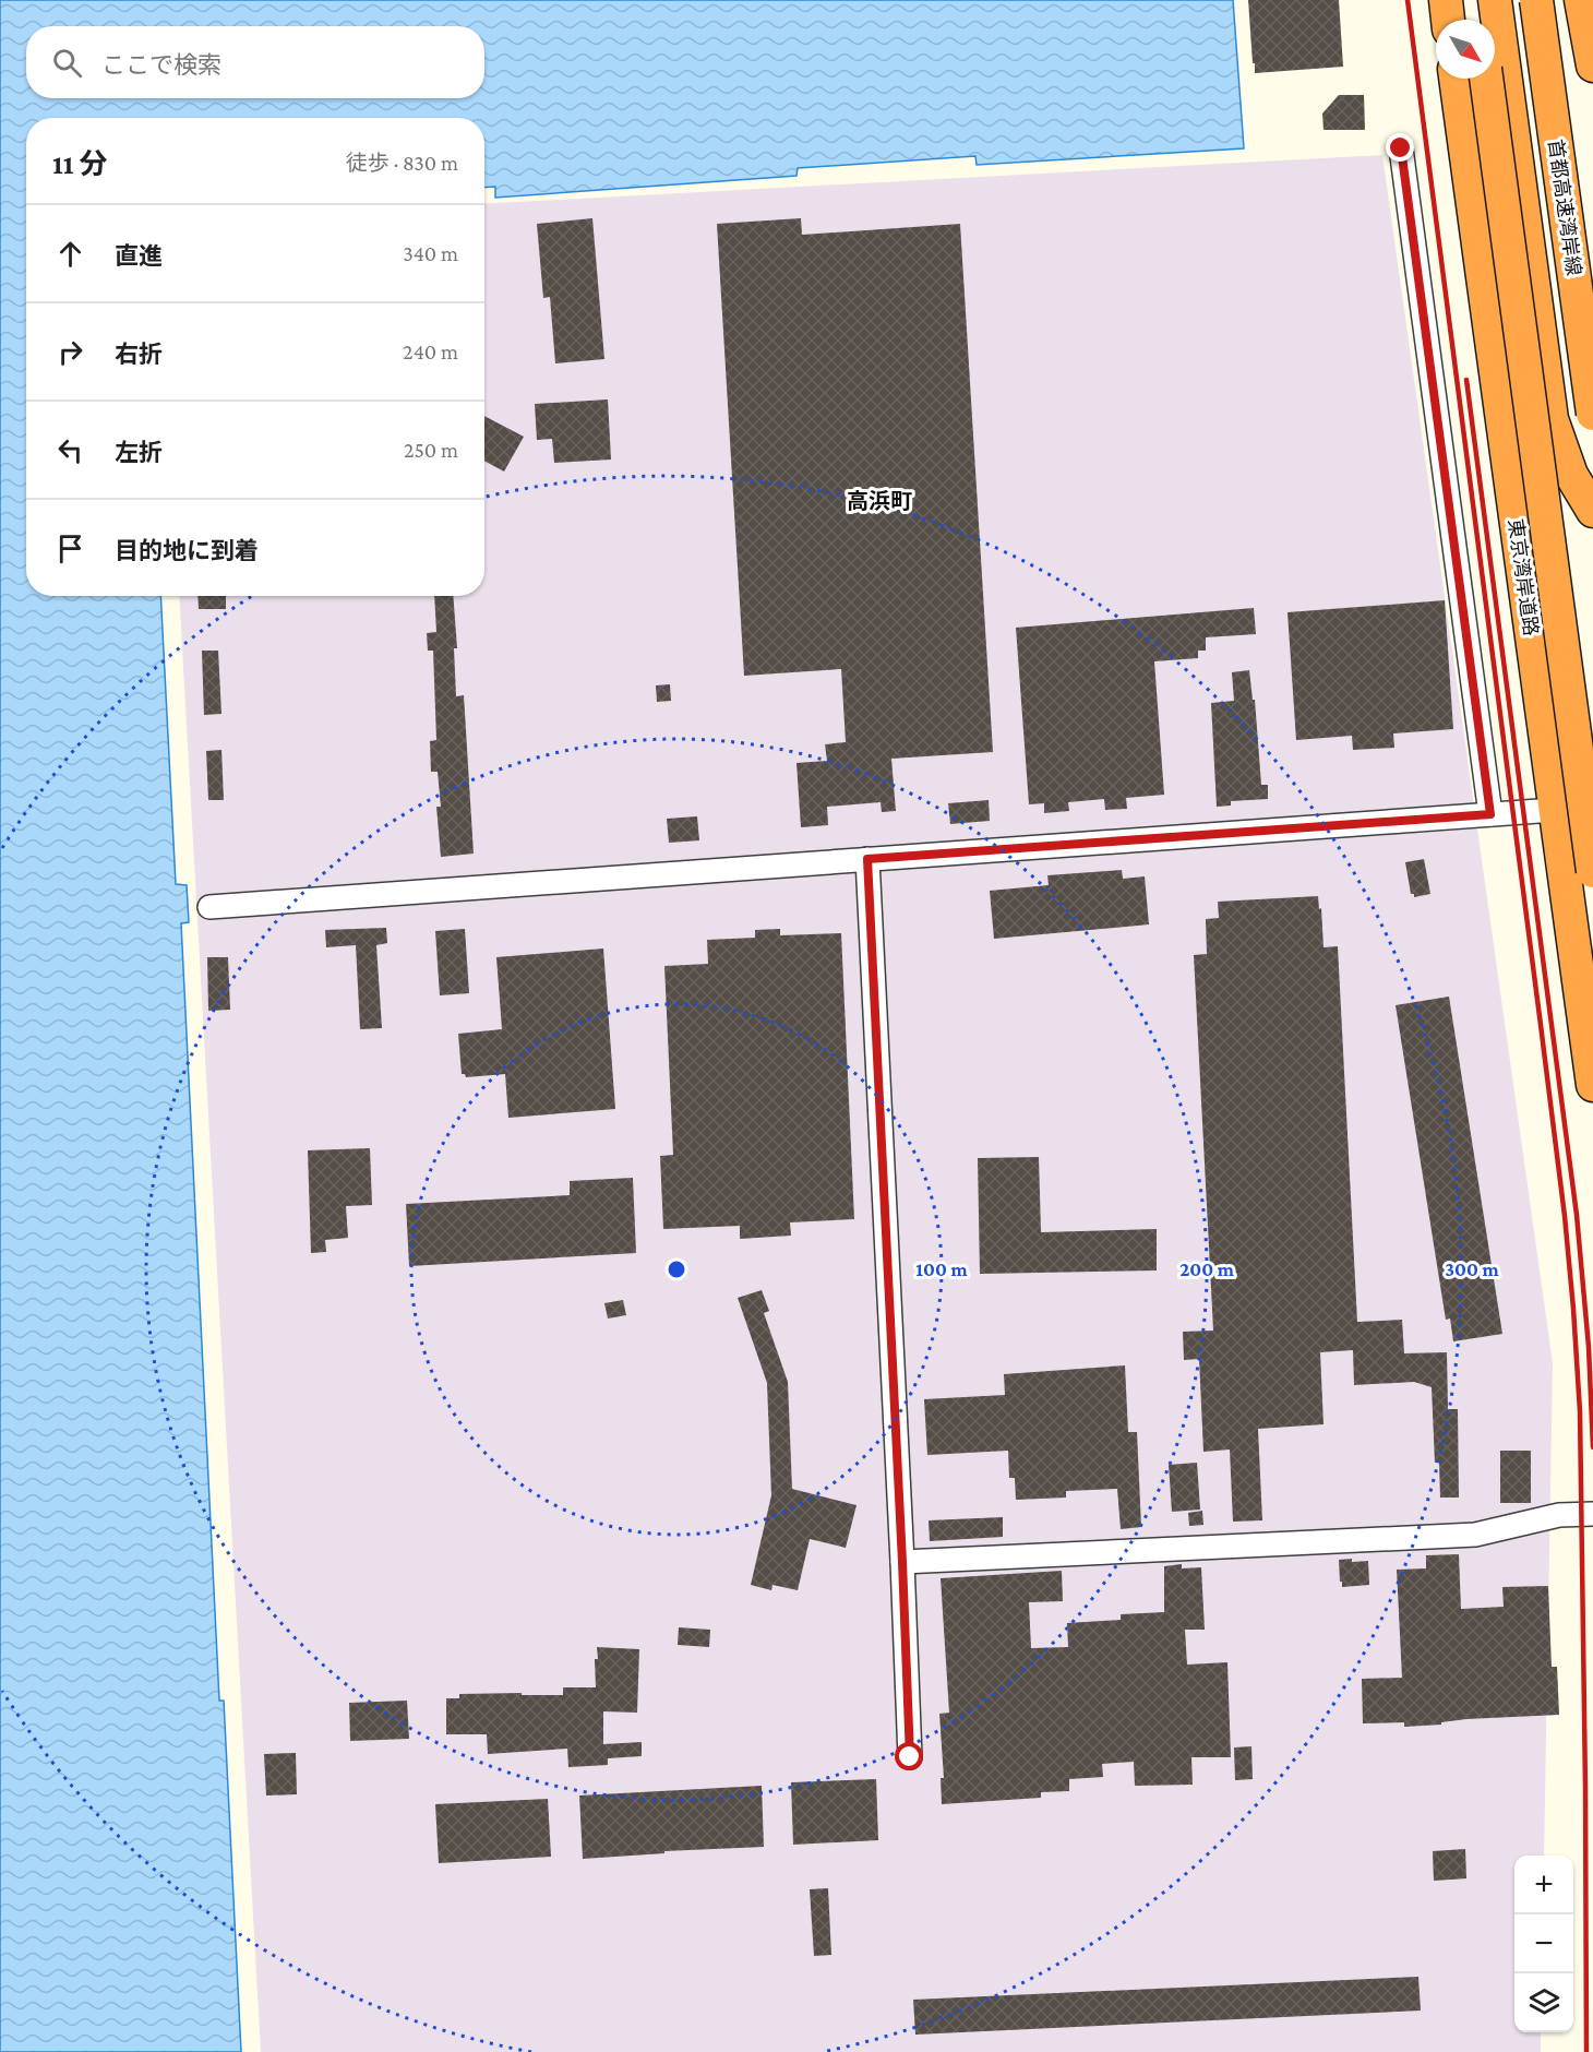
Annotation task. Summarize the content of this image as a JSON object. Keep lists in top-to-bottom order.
{
  "streets": {
    "highway": ["首都高速湾岸線", "東京湾岸道路"]
  },
  "districts": ["高浜町"],
  "north": "bottom right",
  "page": {
    "search": "ここで検索",
    "heading": ["11 分", "徒歩 · 830 m"],
    "list": [
      ["直進", "340 m"],
      ["右折", "240 m"],
      ["左折", "250 m"],
      "目的地に到着"
    ],
    "map_buttons": ["+", "−"]
  },
  "rings": ["100 m", "200 m", "300 m"]
}
